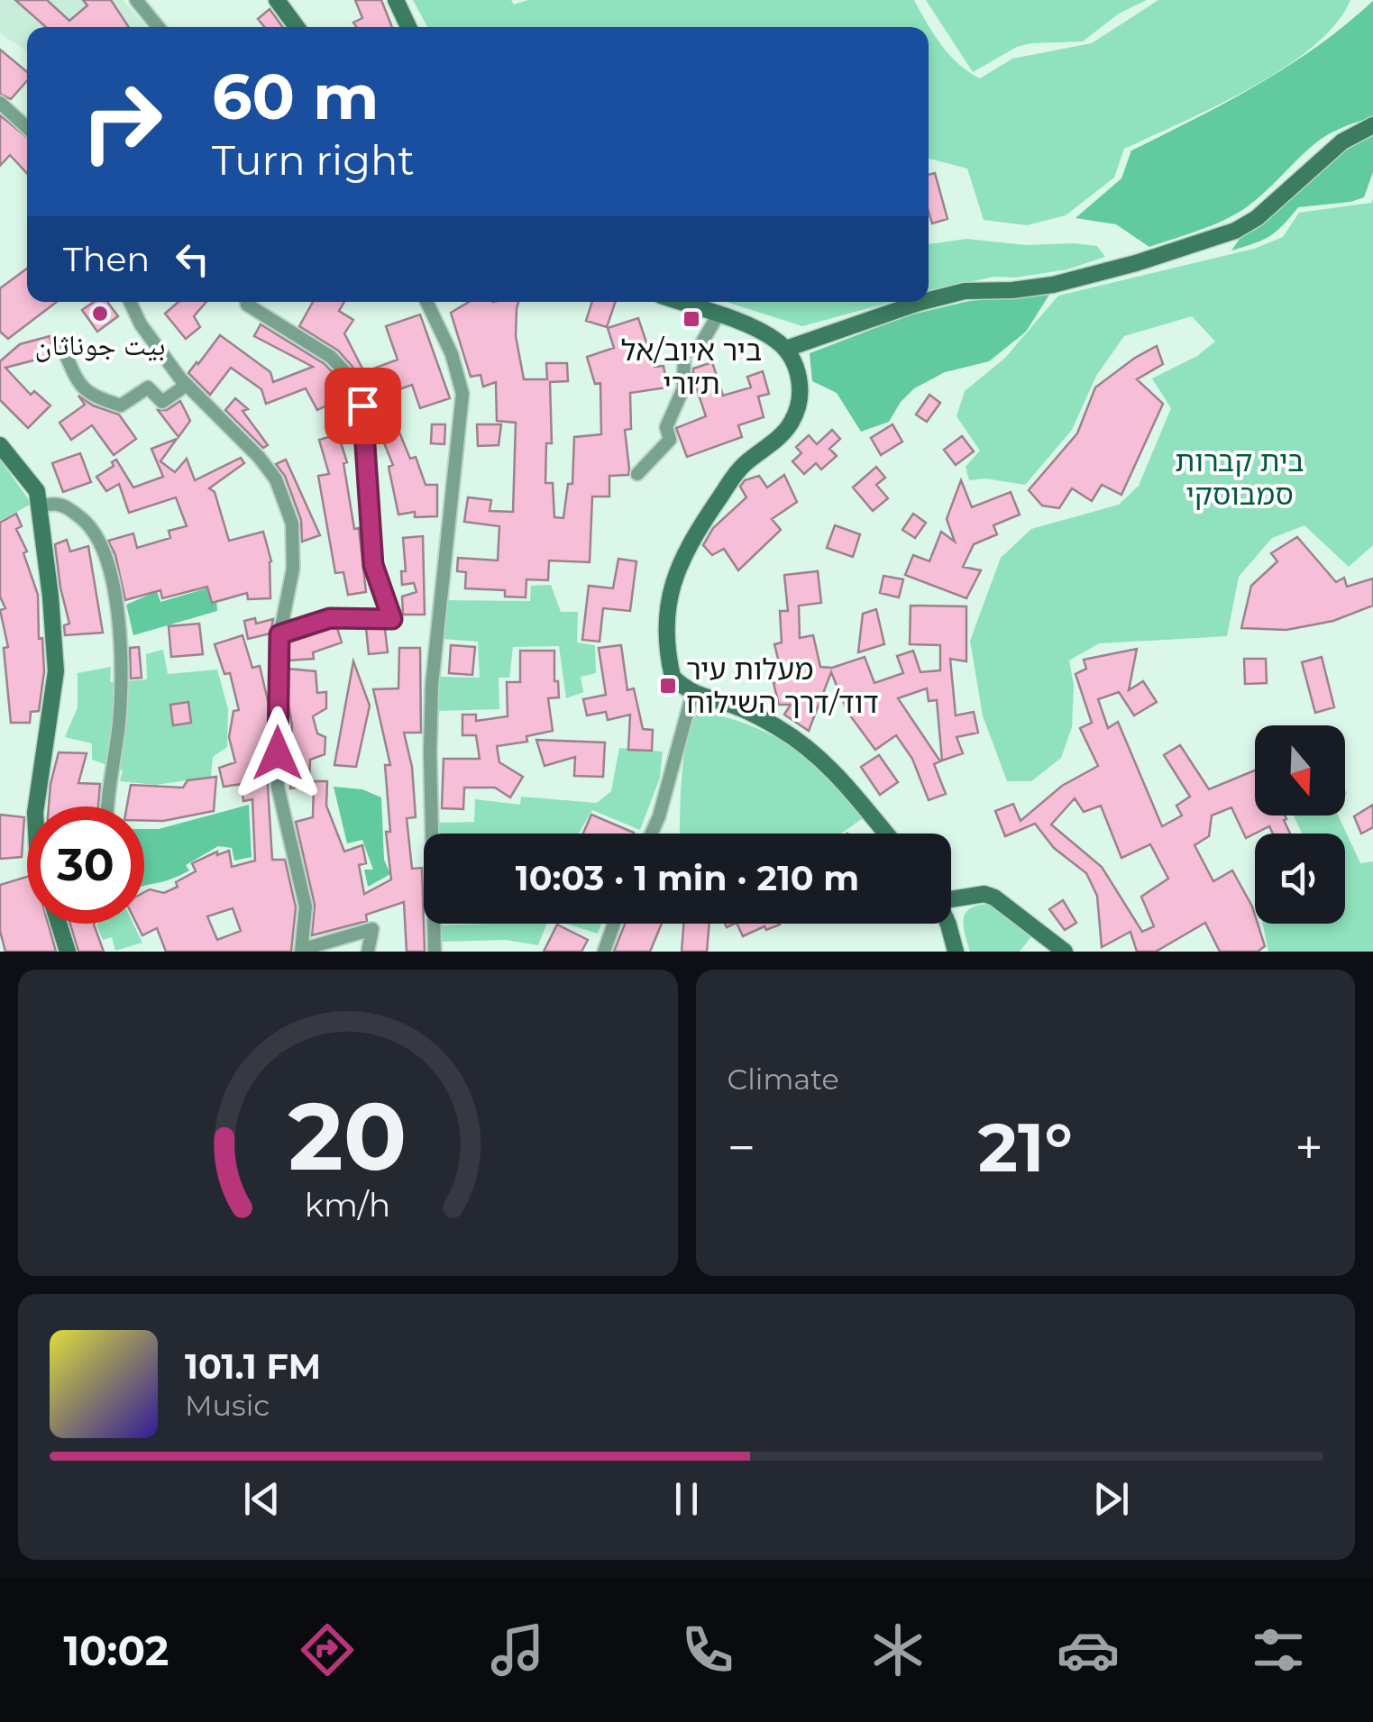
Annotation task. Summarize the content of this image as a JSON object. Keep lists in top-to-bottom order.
{
  "parks": ["בית קברות סמבוסקי"],
  "places": {
    "other": ["بيت جوناثان"],
    "transit": ["ביר איוב/אל ת׳ורי", "מעלות עיר דוד/דרך השילוח"]
  },
  "north": "bottom",
  "page": {
    "turn": ["60 m", "Turn right"],
    "then": "Then",
    "limit": "30",
    "trip": "10:03 · 1 min · 210 m",
    "tile": "Climate",
    "heat": ["−", "21°", "+"],
    "song": ["101.1 FM", "Music"],
    "tabs": "10:02",
    "gauge": ["20", "km/h"]
  }
}
